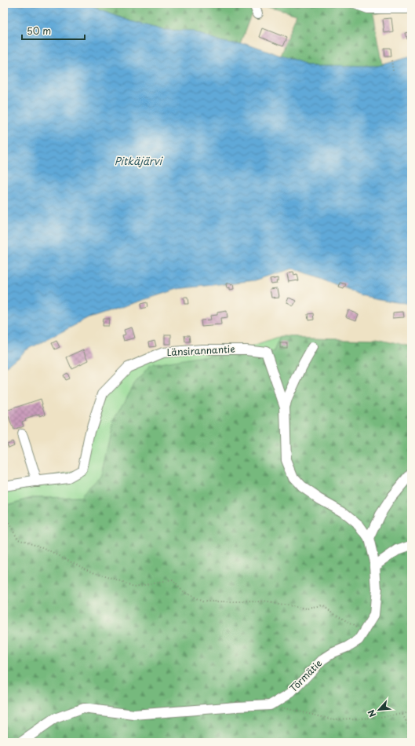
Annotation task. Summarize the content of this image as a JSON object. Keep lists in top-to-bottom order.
{
  "streets": {
    "street": ["Länsirannantie", "Törmätie"]
  },
  "water": ["Pitkäjärvi"],
  "scale_bar": "50 m",
  "north": "bottom left"
}
